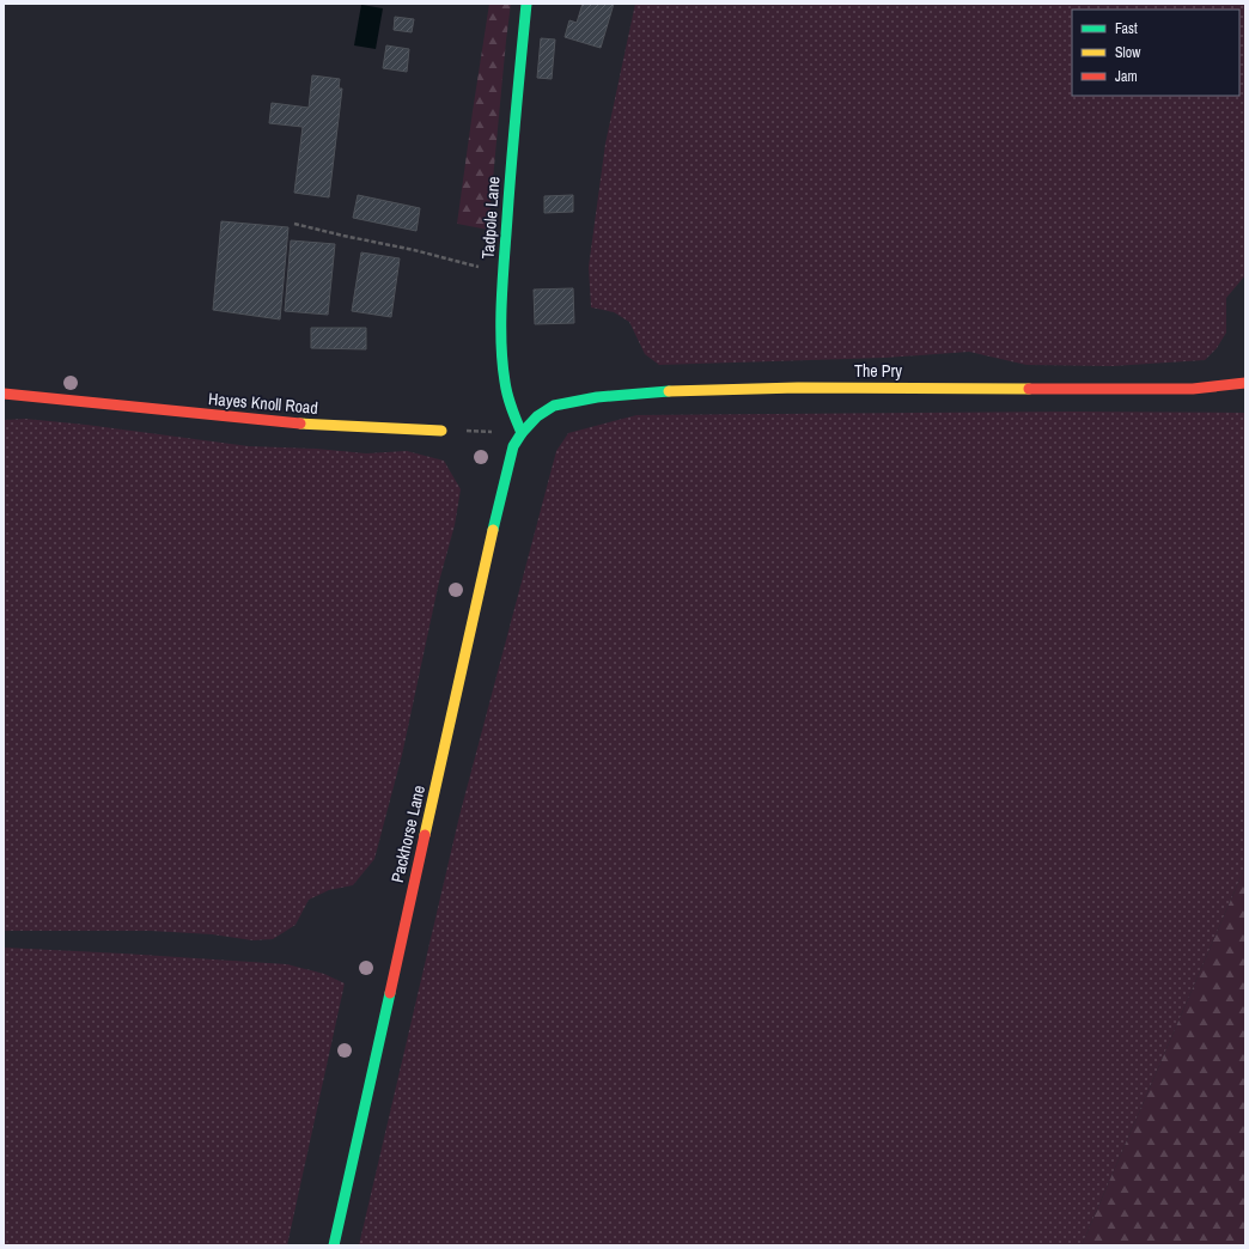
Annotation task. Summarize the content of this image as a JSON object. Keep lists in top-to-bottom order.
{
  "streets": {
    "main road": [
      "Tadpole Lane",
      "The Pry",
      "Hayes Knoll Road",
      "Packhorse Lane"
    ]
  },
  "crossings": [
    ["Tadpole Lane", "The Pry"],
    ["Tadpole Lane", "Packhorse Lane"],
    ["The Pry", "Packhorse Lane"]
  ],
  "legend": ["Fast", "Slow", "Jam"]
}
